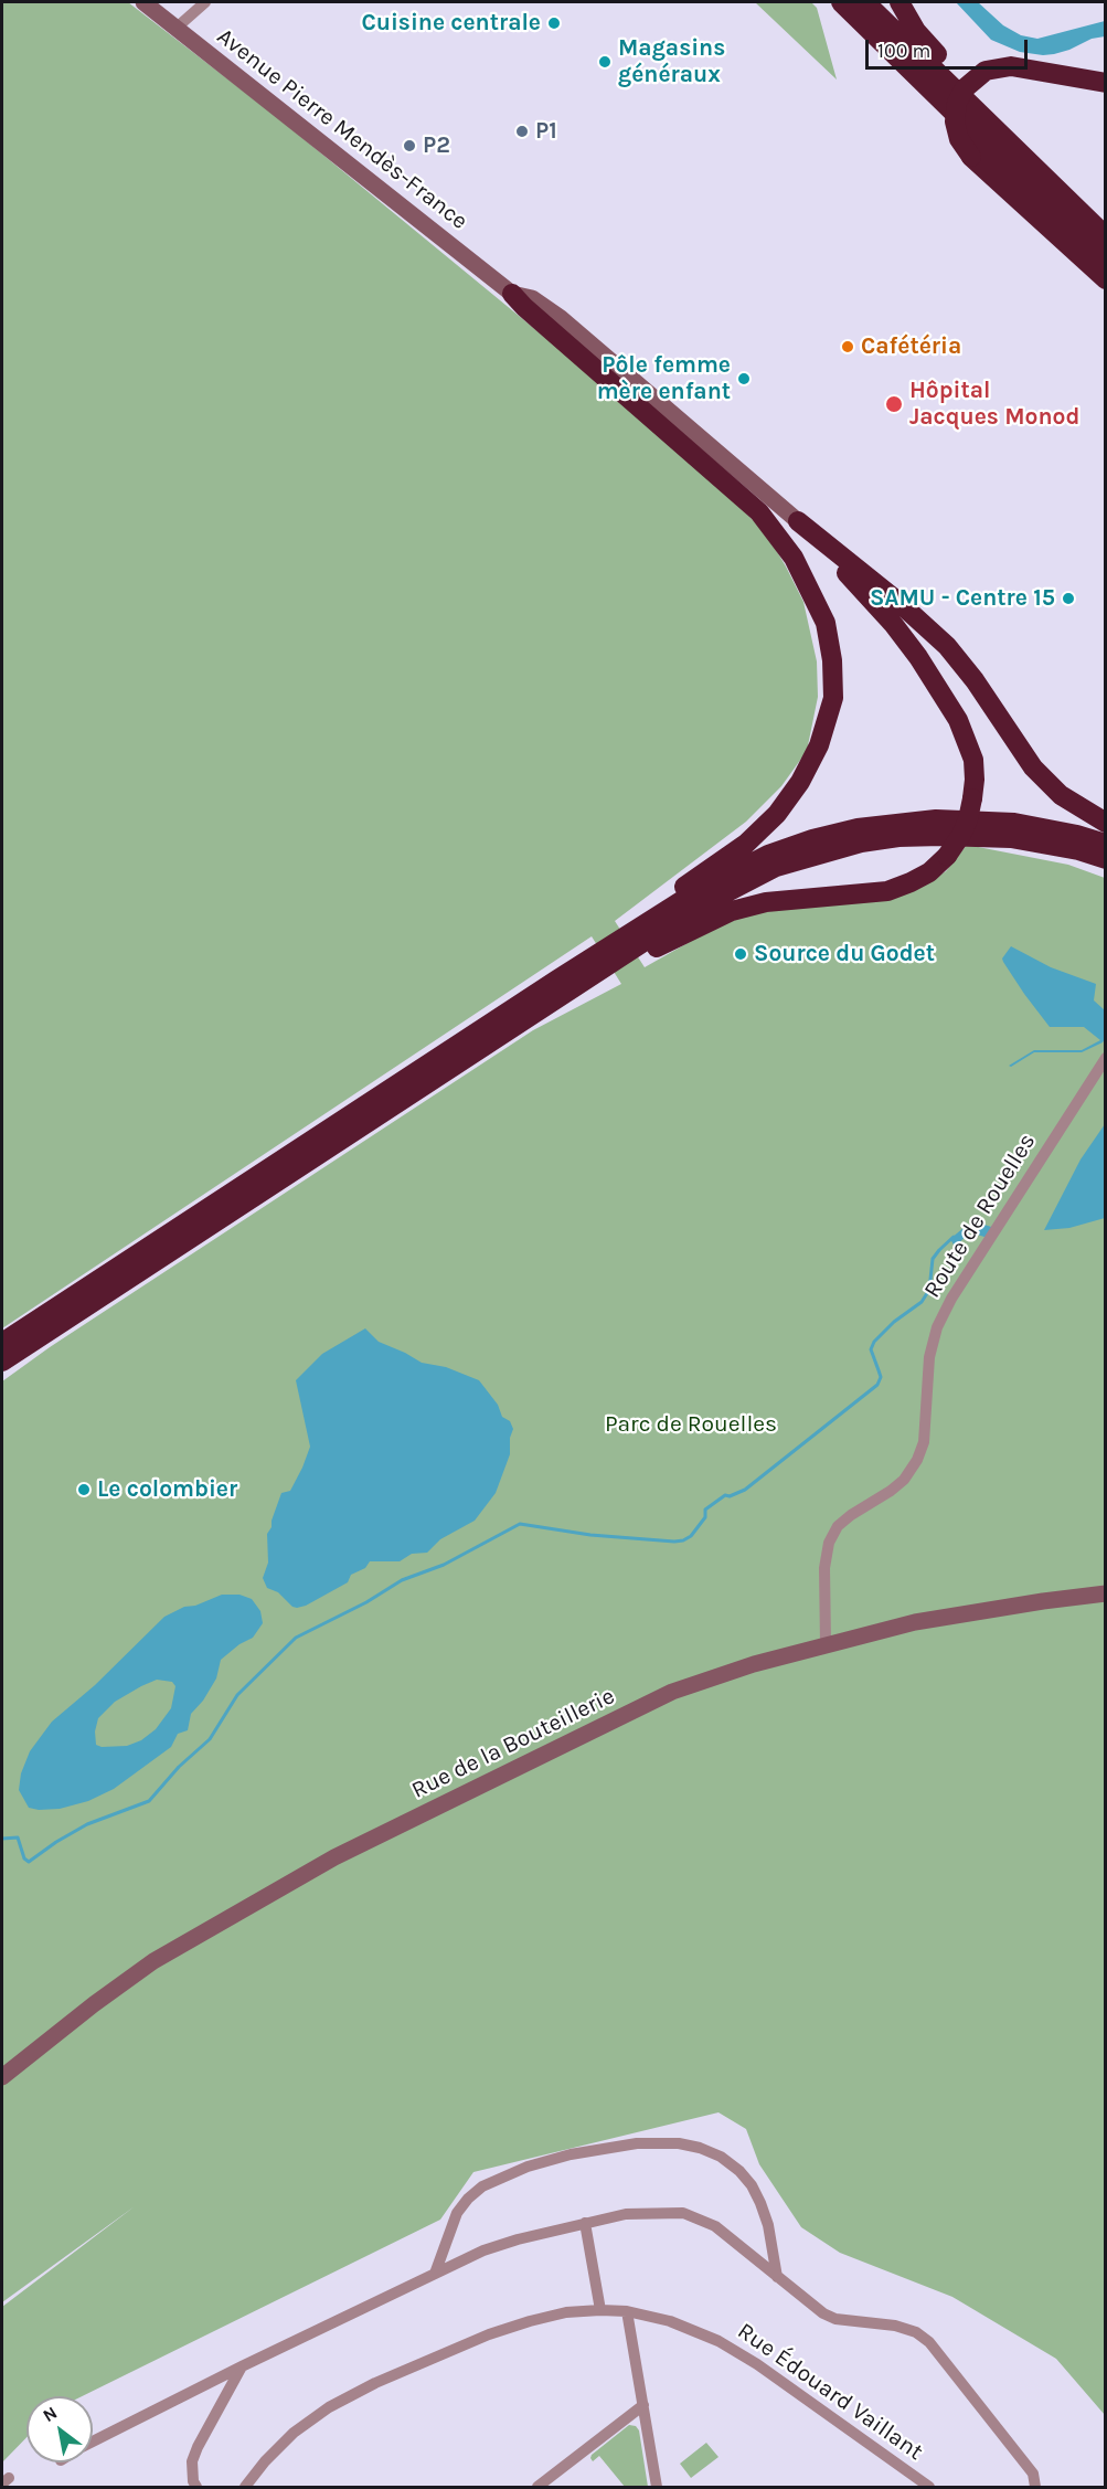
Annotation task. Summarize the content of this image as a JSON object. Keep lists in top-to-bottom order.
{
  "streets": {
    "street": [
      "Avenue Pierre Mendès-France",
      "Route de Rouelles",
      "Rue de la Bouteillerie",
      "Rue Édouard Vaillant"
    ]
  },
  "crossings": [
    ["Route de Rouelles", "Rue de la Bouteillerie"]
  ],
  "parks": ["Parc de Rouelles"],
  "places": [
    "Cuisine centrale",
    "Magasins généraux",
    "P1",
    "P2",
    "Cafétéria",
    "Pôle femme mère enfant",
    "Hôpital Jacques Monod",
    "SAMU - Centre 15",
    "Source du Godet",
    "Le colombier"
  ],
  "scale_bar": "100 m",
  "north": "top left"
}
